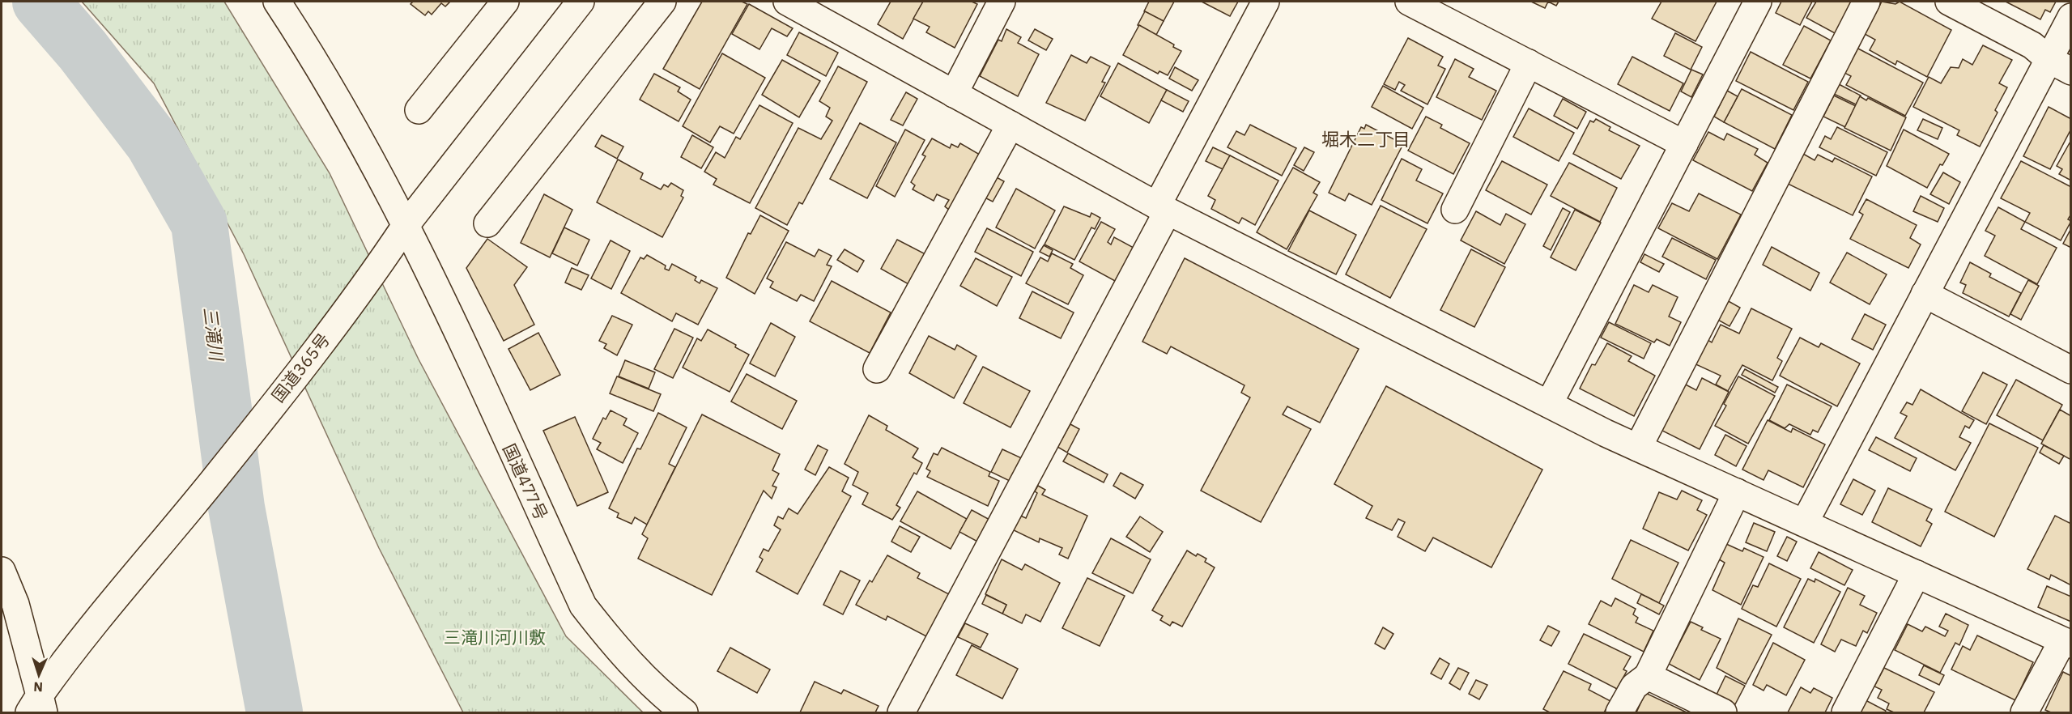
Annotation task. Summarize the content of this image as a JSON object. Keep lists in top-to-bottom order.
{
  "streets": {
    "main road": ["国道365号", "国道477号"]
  },
  "crossings": [
    ["国道365号", "国道477号"]
  ],
  "districts": ["堀木二丁目"],
  "water": ["三滝川"],
  "parks": ["三滝川河川敷"],
  "north": "bottom"
}
